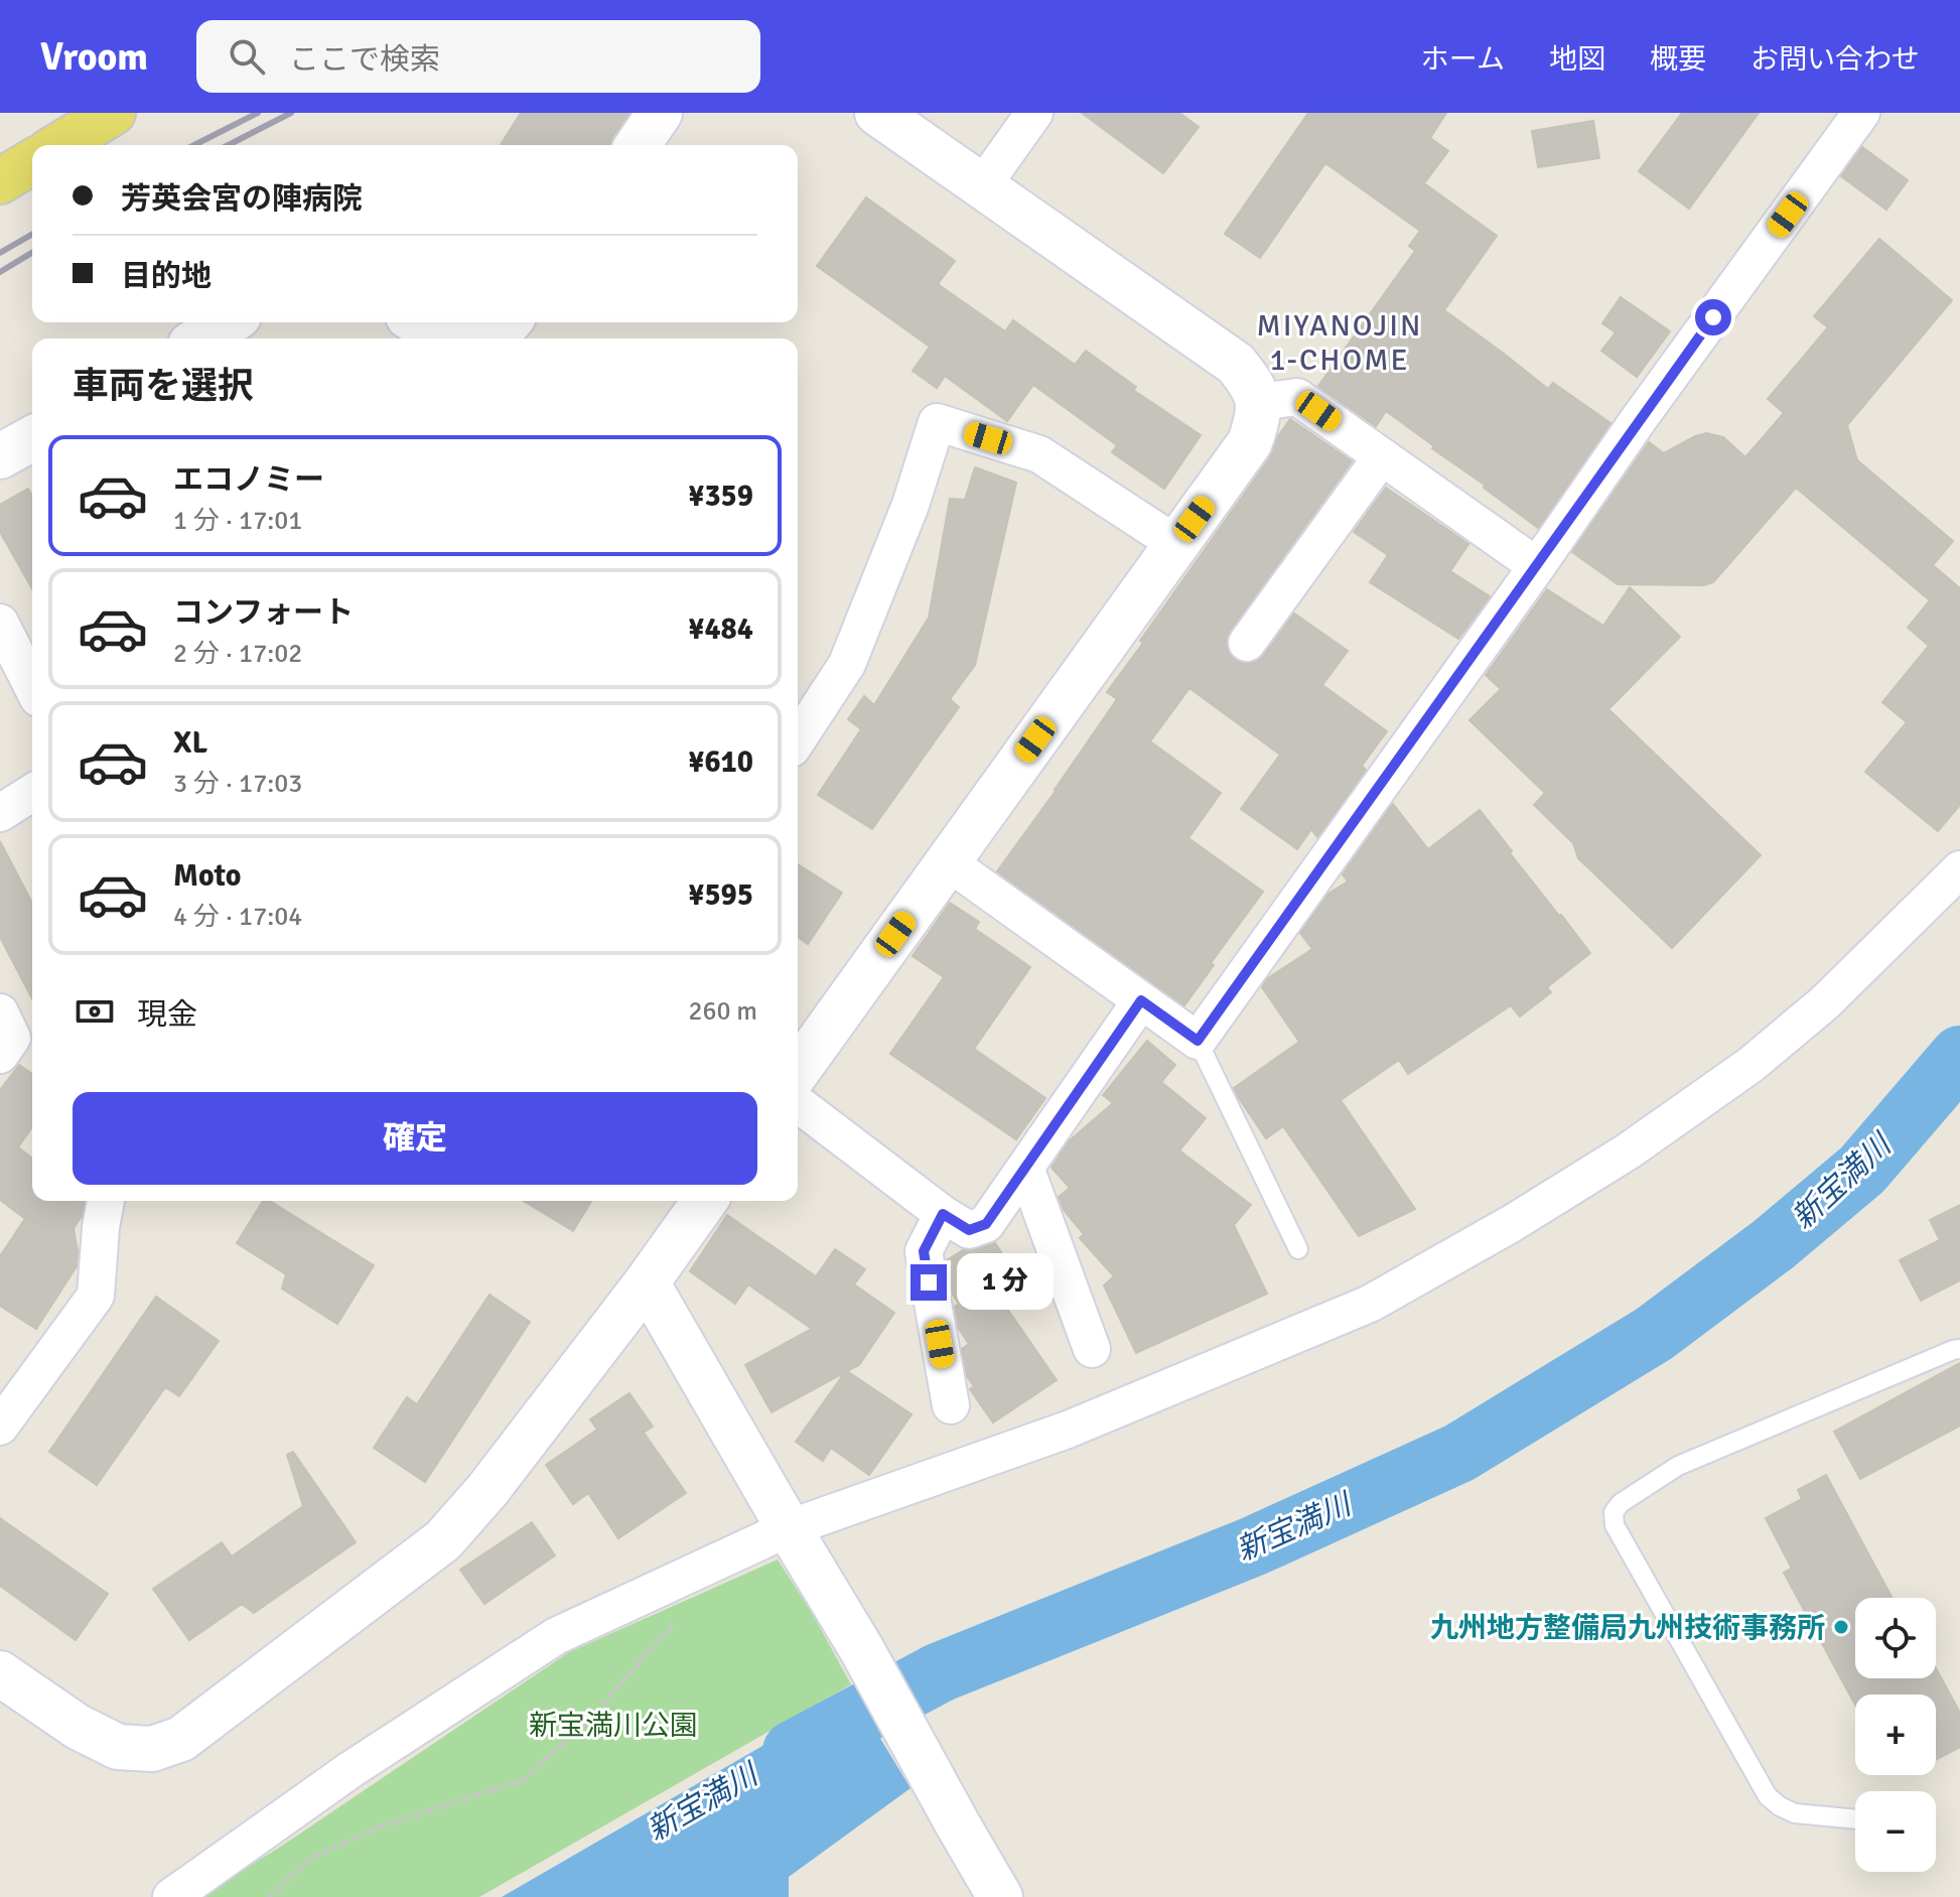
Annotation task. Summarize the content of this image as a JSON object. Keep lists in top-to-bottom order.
{
  "districts": ["MIYANOJIN 1-CHOME"],
  "water": ["新宝満川"],
  "parks": ["新宝満川公園"],
  "places": ["九州地方整備局九州技術事務所"],
  "page": {
    "header": "Vroom",
    "search": "ここで検索",
    "nav": [
      "ホーム",
      "地図",
      "概要",
      "お問い合わせ"
    ],
    "banner": ["芳英会宮の陣病院", "目的地"],
    "heading": "車両を選択",
    "list": [
      {
        "name": "エコノミー",
        "note": "1 分 · 17:01",
        "value": "¥359"
      },
      {
        "name": "コンフォート",
        "note": "2 分 · 17:02",
        "value": "¥484"
      },
      {
        "name": "XL",
        "note": "3 分 · 17:03",
        "value": "¥610"
      },
      {
        "name": "Moto",
        "note": "4 分 · 17:04",
        "value": "¥595"
      }
    ],
    "pay": ["現金", "260 m"],
    "buttons": "確定",
    "bubble": "1 分",
    "map_buttons": ["+", "−"]
  }
}
